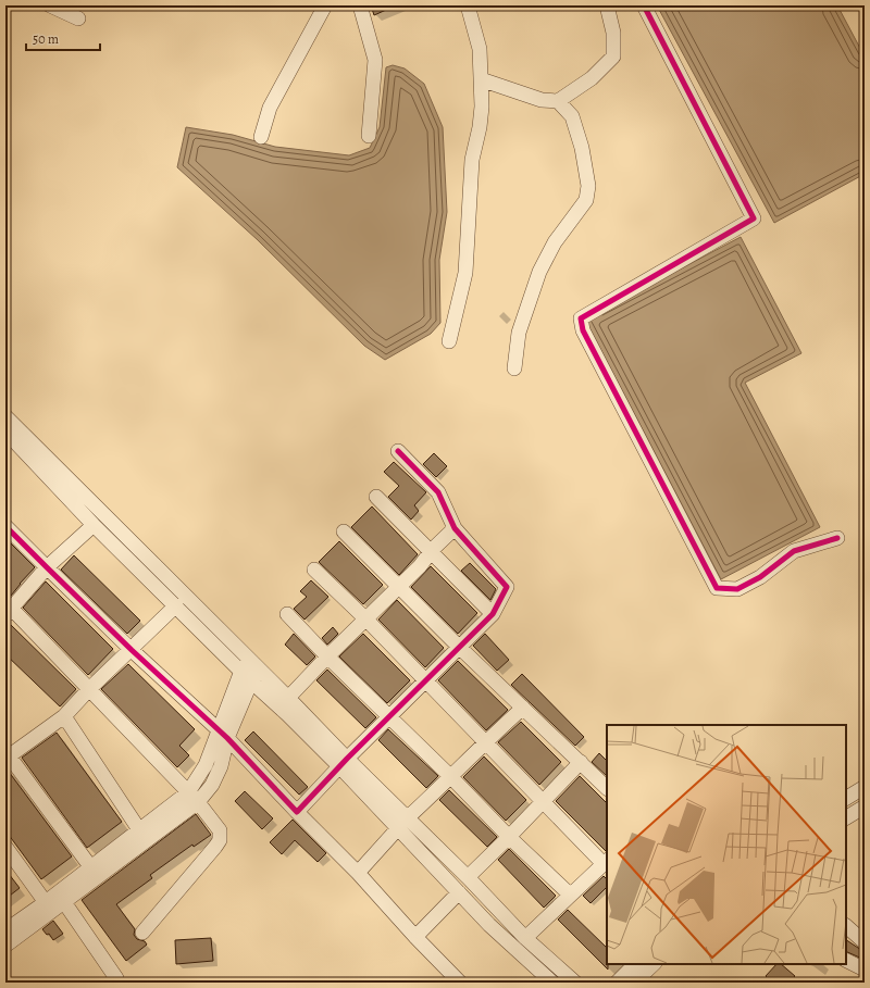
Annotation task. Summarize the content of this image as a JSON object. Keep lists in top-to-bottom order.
{
  "scale_bar": "50 m"
}
